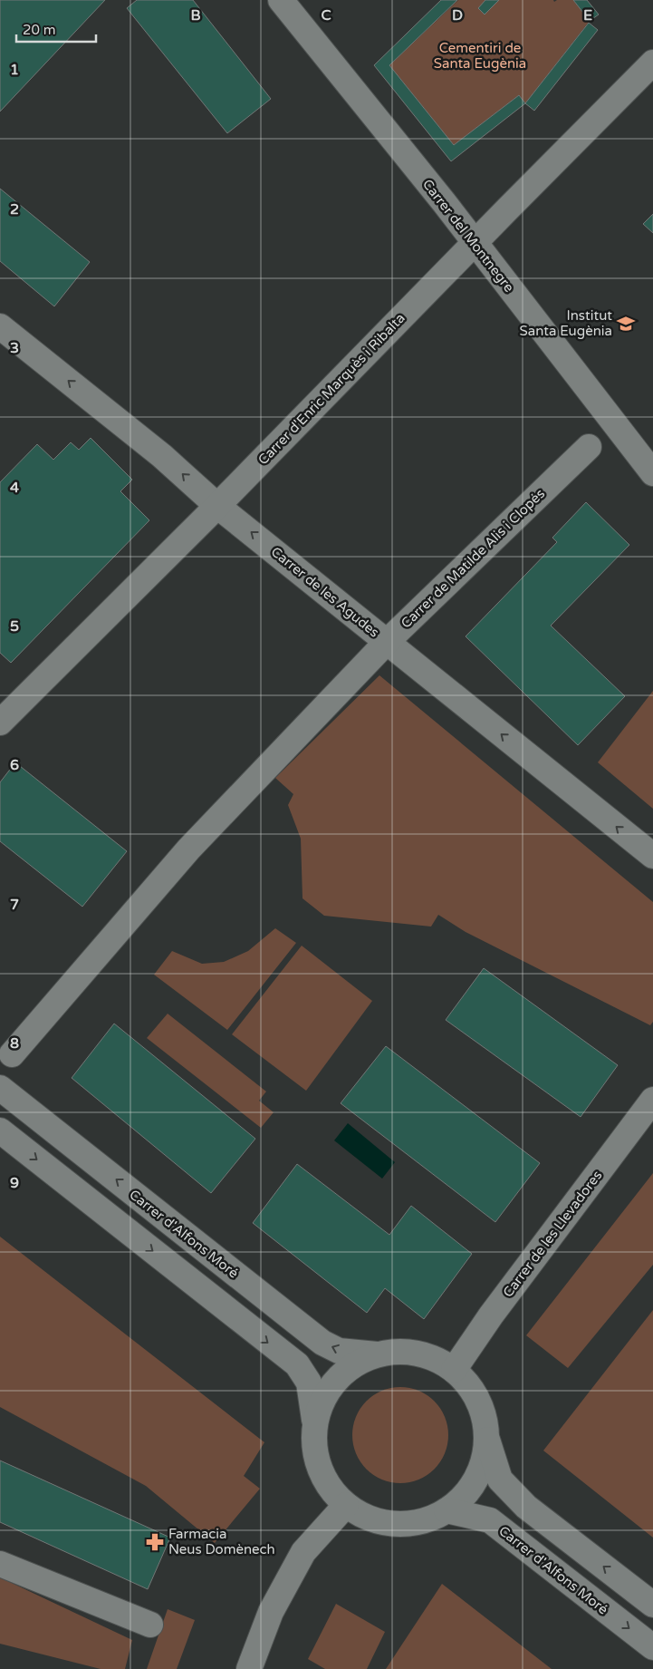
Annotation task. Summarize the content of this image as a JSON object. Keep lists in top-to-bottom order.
{
  "streets": {
    "street": [
      "Carrer del Montnegre",
      "Carrer d'Enric Marquès i Ribalta",
      "Carrer de Matilde Alis i Clopés",
      "Carrer de les Agudes",
      "Carrer d'Alfons Moré",
      "Carrer de les Llevadores"
    ]
  },
  "crossings": [
    ["Carrer del Montnegre", "Carrer d'Enric Marquès i Ribalta"],
    ["Carrer d'Enric Marquès i Ribalta", "Carrer de les Agudes"],
    ["Carrer de Matilde Alis i Clopés", "Carrer de les Agudes"]
  ],
  "one_way": ["Carrer de les Agudes"],
  "parks": ["Cementiri de Santa Eugènia"],
  "places": {
    "school or university": ["Institut Santa Eugènia"],
    "pharmacy": ["Farmacia Neus Domènech"]
  },
  "scale_bar": "20 m",
  "grid": {
    "columns": [
      "B",
      "C",
      "D",
      "E"
    ],
    "rows": [
      "1",
      "2",
      "3",
      "4",
      "5",
      "6",
      "7",
      "8",
      "9"
    ]
  }
}
